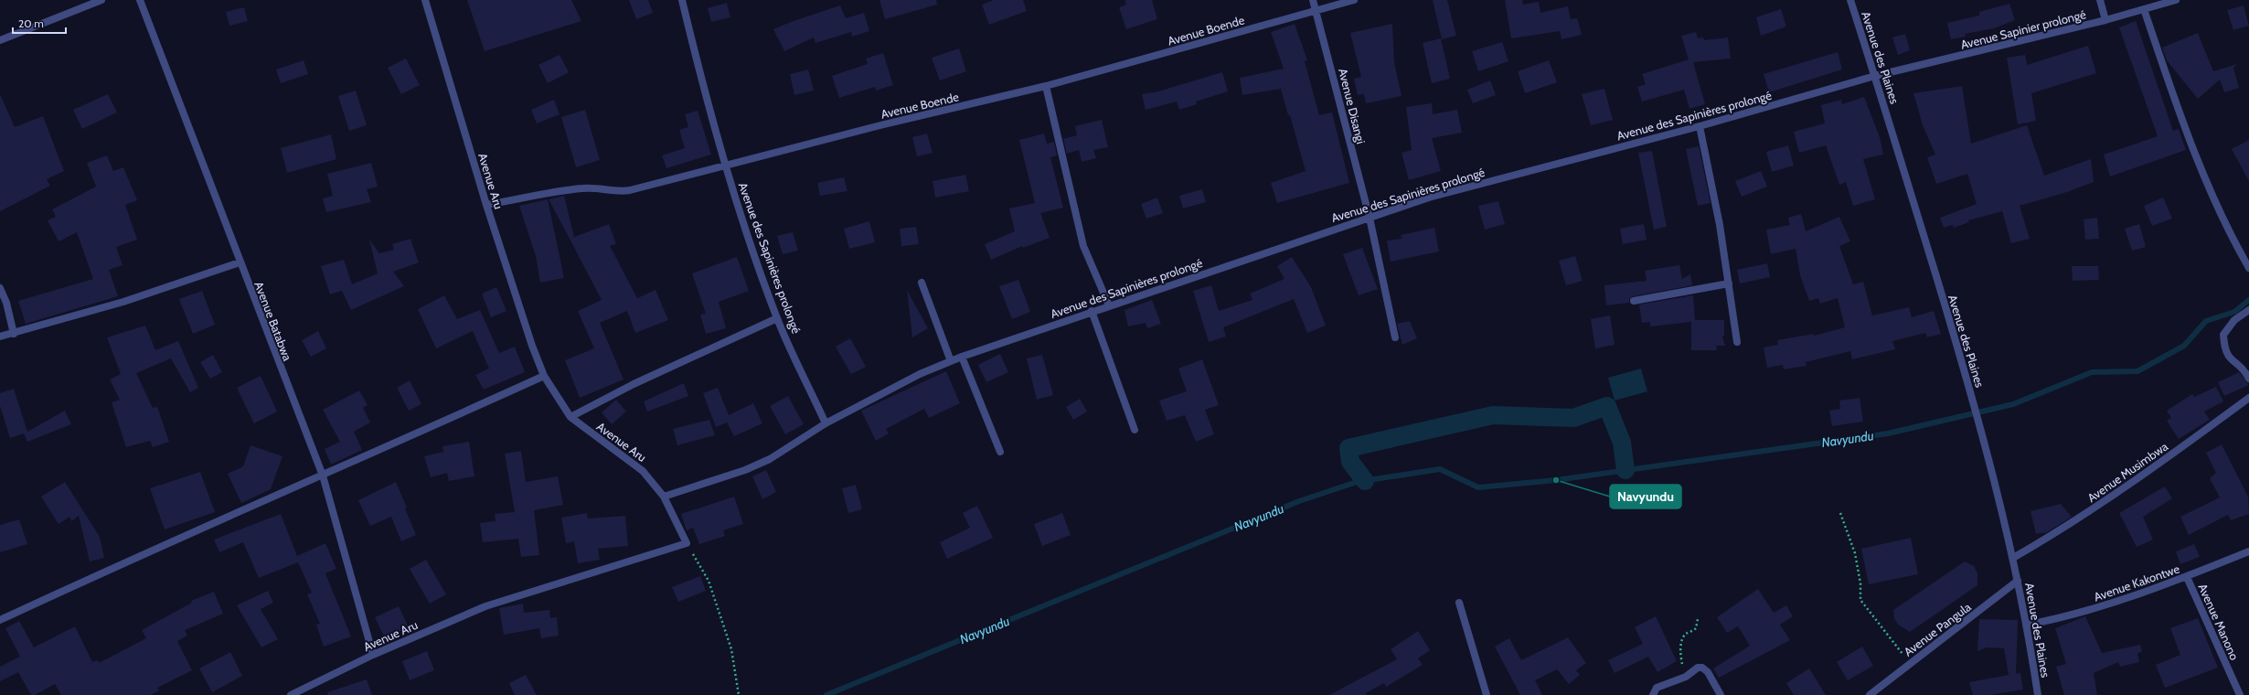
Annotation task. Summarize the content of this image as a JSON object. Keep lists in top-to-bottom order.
{
  "streets": {
    "street": [
      "Avenue Sapinier prolongé",
      "Avenue Boende",
      "Avenue des Plaines",
      "Avenue Disangi",
      "Avenue des Sapinières prolongé",
      "Avenue Aru",
      "Avenue Batabwa",
      "Avenue Musimbwa",
      "Avenue Kakontwe",
      "Avenue Manono",
      "Avenue Pangula"
    ]
  },
  "crossings": [
    ["Avenue Sapinier prolongé", "Avenue des Plaines"],
    ["Avenue Sapinier prolongé", "Avenue des Sapinières prolongé"],
    ["Avenue Boende", "Avenue Disangi"],
    ["Avenue Boende", "Avenue des Sapinières prolongé"],
    ["Avenue Boende", "Avenue Aru"],
    ["Avenue des Plaines", "Avenue des Sapinières prolongé"],
    ["Avenue des Plaines", "Avenue Musimbwa"],
    ["Avenue des Plaines", "Avenue Kakontwe"],
    ["Avenue des Plaines", "Avenue Pangula"],
    ["Avenue Disangi", "Avenue des Sapinières prolongé"],
    ["Avenue Aru", "Avenue Batabwa"],
    ["Avenue Kakontwe", "Avenue Manono"]
  ],
  "water": ["Navyundu"],
  "places": ["Navyundu"],
  "scale_bar": "20 m"
}
